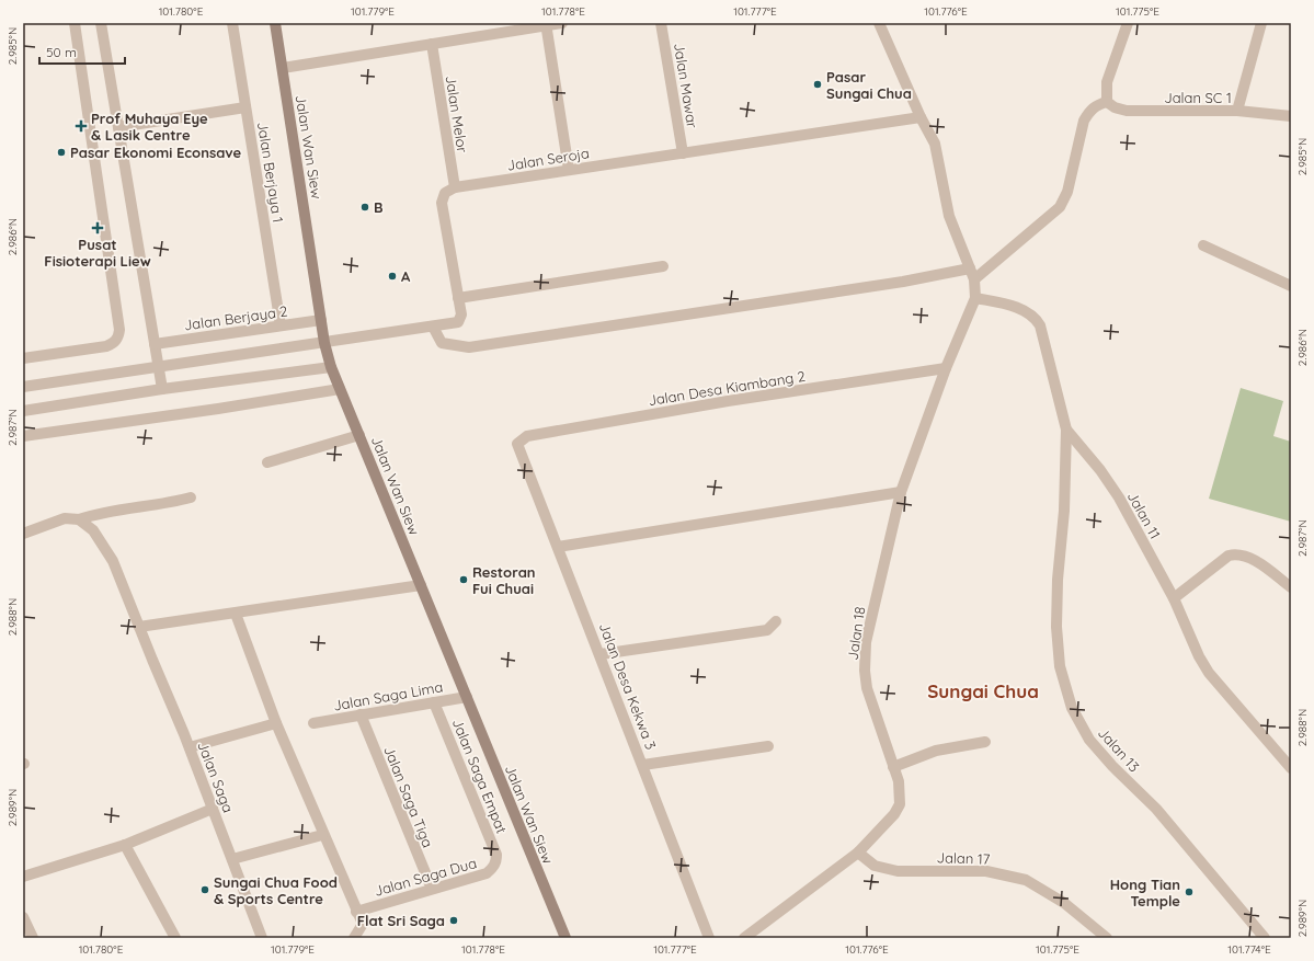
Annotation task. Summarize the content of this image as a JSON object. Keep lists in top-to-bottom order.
{
  "streets": {
    "street": [
      "Jalan Mawar",
      "Jalan SC 1",
      "Jalan Melor",
      "Jalan Wan Siew",
      "Jalan Seroja",
      "Jalan Berjaya 1",
      "Jalan Berjaya 2",
      "Jalan Desa Kiambang 2",
      "Jalan 11",
      "Jalan 18",
      "Jalan Desa Kekwa 3",
      "Jalan Saga Lima",
      "Jalan 13",
      "Jalan Saga Empat",
      "Jalan Saga",
      "Jalan Saga Tiga",
      "Jalan 17",
      "Jalan Saga Dua"
    ]
  },
  "crossings": [
    ["Jalan Mawar", "Jalan Seroja"],
    ["Jalan Melor", "Jalan Seroja"],
    ["Jalan Wan Siew", "Jalan Berjaya 2"],
    ["Jalan Wan Siew", "Jalan Saga Lima"],
    ["Jalan Berjaya 1", "Jalan Berjaya 2"],
    ["Jalan Desa Kiambang 2", "Jalan 18"],
    ["Jalan Desa Kiambang 2", "Jalan Desa Kekwa 3"],
    ["Jalan 11", "Jalan 18"],
    ["Jalan 11", "Jalan 13"],
    ["Jalan 18", "Jalan 17"],
    ["Jalan Saga Lima", "Jalan Saga Empat"],
    ["Jalan Saga Lima", "Jalan Saga Tiga"],
    ["Jalan Saga Empat", "Jalan Saga Dua"],
    ["Jalan Saga Tiga", "Jalan Saga Dua"]
  ],
  "districts": ["Sungai Chua"],
  "places": {
    "other": [
      "Pasar Sungai Chua",
      "Pasar Ekonomi Econsave",
      "B",
      "A",
      "Restoran Fui Chuai",
      "Sungai Chua Food & Sports Centre",
      "Hong Tian Temple",
      "Flat Sri Saga"
    ],
    "health": ["Prof Muhaya Eye & Lasik Centre", "Pusat Fisioterapi Liew"]
  },
  "scale_bar": "50 m",
  "coordinates": [
    "101.780°E",
    "101.779°E",
    "101.778°E",
    "101.777°E",
    "101.776°E",
    "101.775°E",
    "2.985°N",
    "2.986°N",
    "2.987°N",
    "2.988°N",
    "2.989°N",
    "101.774°E"
  ]
}
